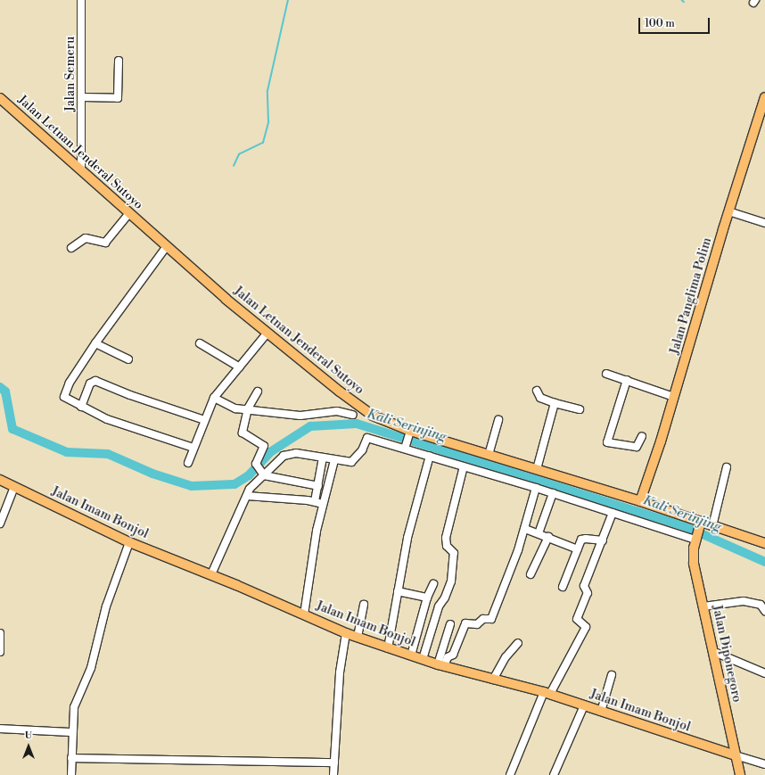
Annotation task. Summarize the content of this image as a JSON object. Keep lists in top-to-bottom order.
{
  "streets": {
    "main road": [
      "Jalan Letnan Jenderal Sutoyo",
      "Jalan Panglima Polim",
      "Jalan Imam Bonjol",
      "Jalan Diponegoro"
    ],
    "street": ["Jalan Semeru"]
  },
  "crossings": [
    ["Jalan Semeru", "Jalan Letnan Jenderal Sutoyo"],
    ["Jalan Letnan Jenderal Sutoyo", "Jalan Panglima Polim"],
    ["Jalan Letnan Jenderal Sutoyo", "Jalan Diponegoro"],
    ["Jalan Imam Bonjol", "Jalan Diponegoro"]
  ],
  "water": ["Kali Serinjing"],
  "scale_bar": "100 m",
  "north": "top"
}
